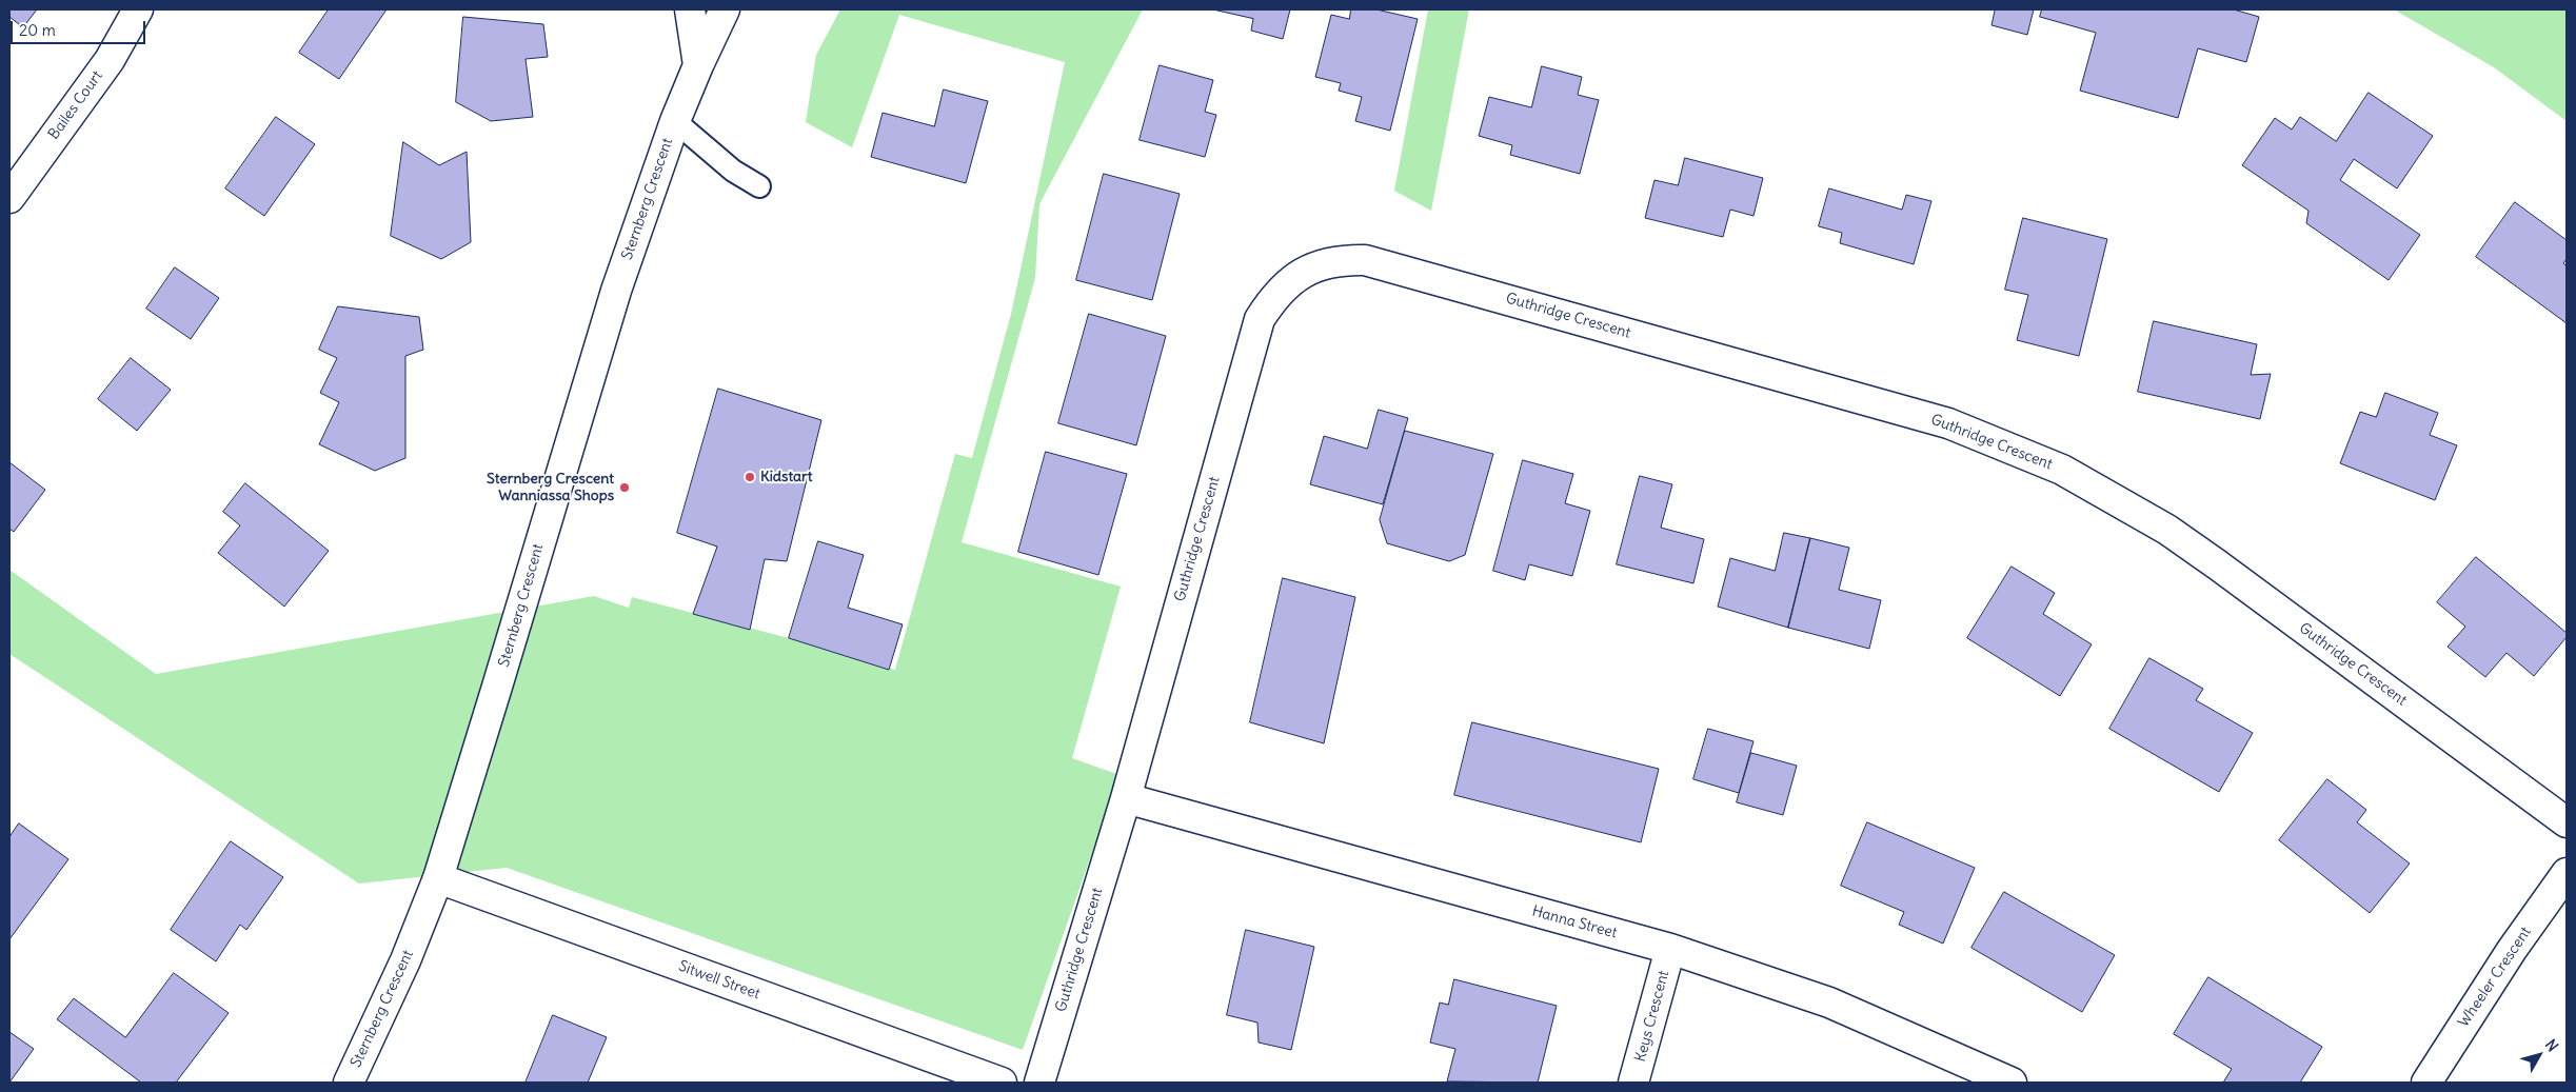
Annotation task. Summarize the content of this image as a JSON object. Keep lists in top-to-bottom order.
{
  "streets": {
    "street": [
      "Bailes Court",
      "Sternberg Crescent",
      "Guthridge Crescent",
      "Hanna Street",
      "Wheeler Crescent",
      "Sitwell Street",
      "Keys Crescent"
    ]
  },
  "crossings": [
    ["Sternberg Crescent", "Sitwell Street"],
    ["Guthridge Crescent", "Hanna Street"],
    ["Hanna Street", "Keys Crescent"]
  ],
  "places": ["Kidstart", "Sternberg Crescent Wanniassa Shops"],
  "scale_bar": "20 m",
  "north": "top right"
}
